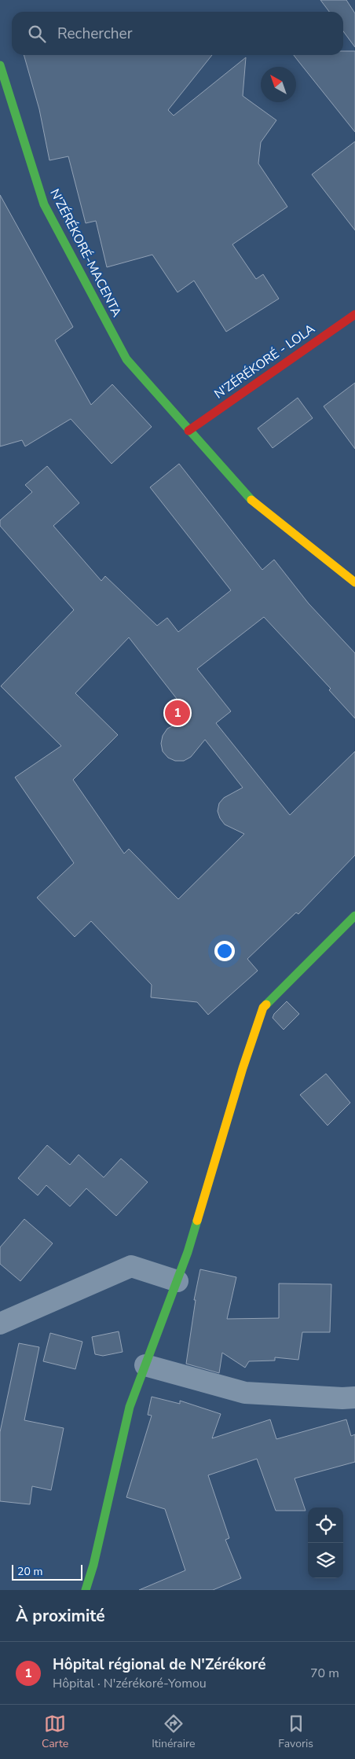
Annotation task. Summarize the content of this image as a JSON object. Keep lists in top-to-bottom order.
{
  "streets": {
    "main road": ["N'ZÉRÉKORÉ-MACENTA", "N'ZÉRÉKORÉ - LOLA"]
  },
  "crossings": [
    ["N'ZÉRÉKORÉ-MACENTA", "N'ZÉRÉKORÉ - LOLA"]
  ],
  "scale_bar": "20 m",
  "north": "top left",
  "page": {
    "search": "Rechercher",
    "pins": "1",
    "scale": "20 m",
    "heading": "À proximité",
    "list": [
      {
        "mark": "1",
        "name": "Hôpital régional de N'Zérékoré",
        "note": "Hôpital · N'zérékoré-Yomou",
        "value": "70 m"
      }
    ],
    "nav": ["Carte", "Itinéraire", "Favoris"]
  }
}
